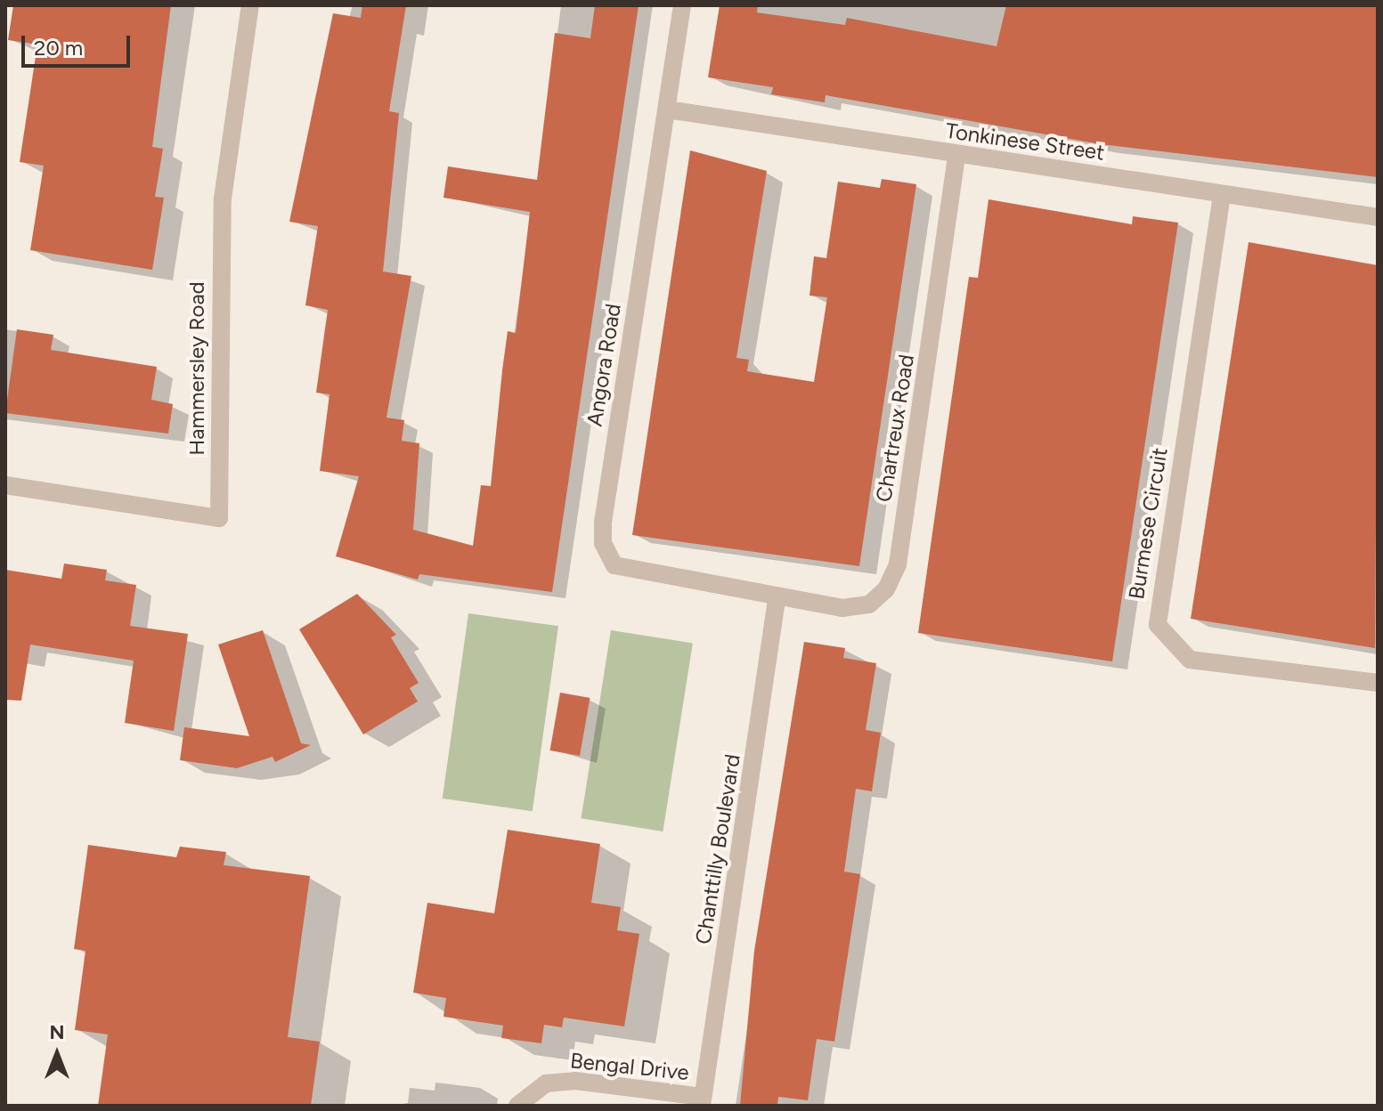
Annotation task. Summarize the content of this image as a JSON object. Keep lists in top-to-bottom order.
{
  "streets": {
    "street": [
      "Tonkinese Street",
      "Angora Road",
      "Hammersley Road",
      "Chartreux Road",
      "Burmese Circuit",
      "Chanttilly Boulevard",
      "Bengal Drive"
    ]
  },
  "crossings": [
    ["Tonkinese Street", "Angora Road"],
    ["Tonkinese Street", "Chartreux Road"],
    ["Tonkinese Street", "Burmese Circuit"],
    ["Angora Road", "Chartreux Road"],
    ["Angora Road", "Chanttilly Boulevard"],
    ["Chartreux Road", "Chanttilly Boulevard"],
    ["Chanttilly Boulevard", "Bengal Drive"]
  ],
  "scale_bar": "20 m",
  "north": "top"
}
